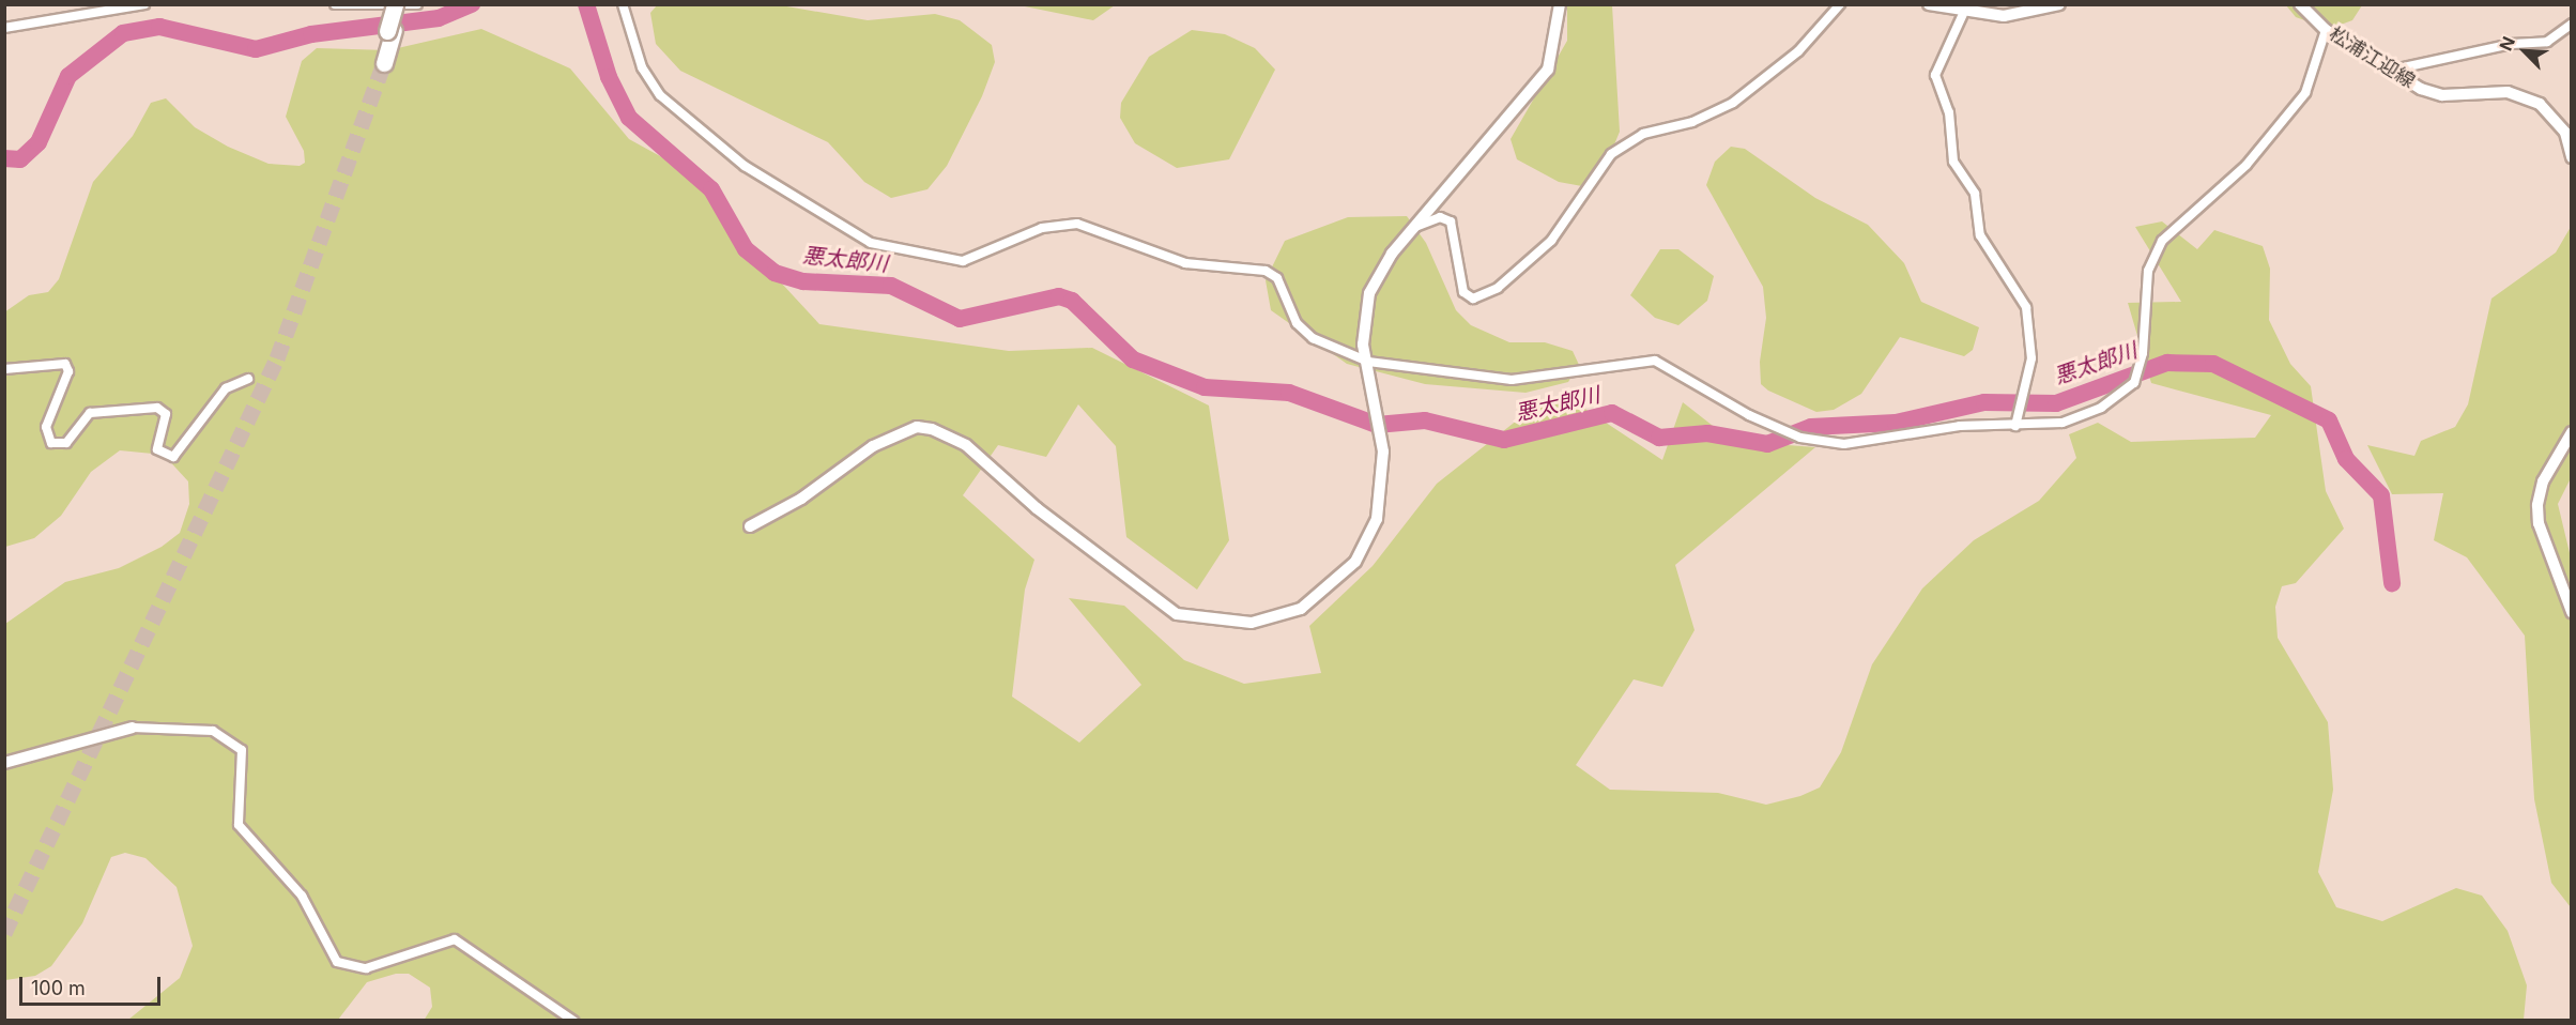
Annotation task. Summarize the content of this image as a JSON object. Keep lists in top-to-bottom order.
{
  "streets": {
    "street": ["松浦江迎線"]
  },
  "water": ["悪太郎川"],
  "scale_bar": "100 m",
  "north": "top left"
}
